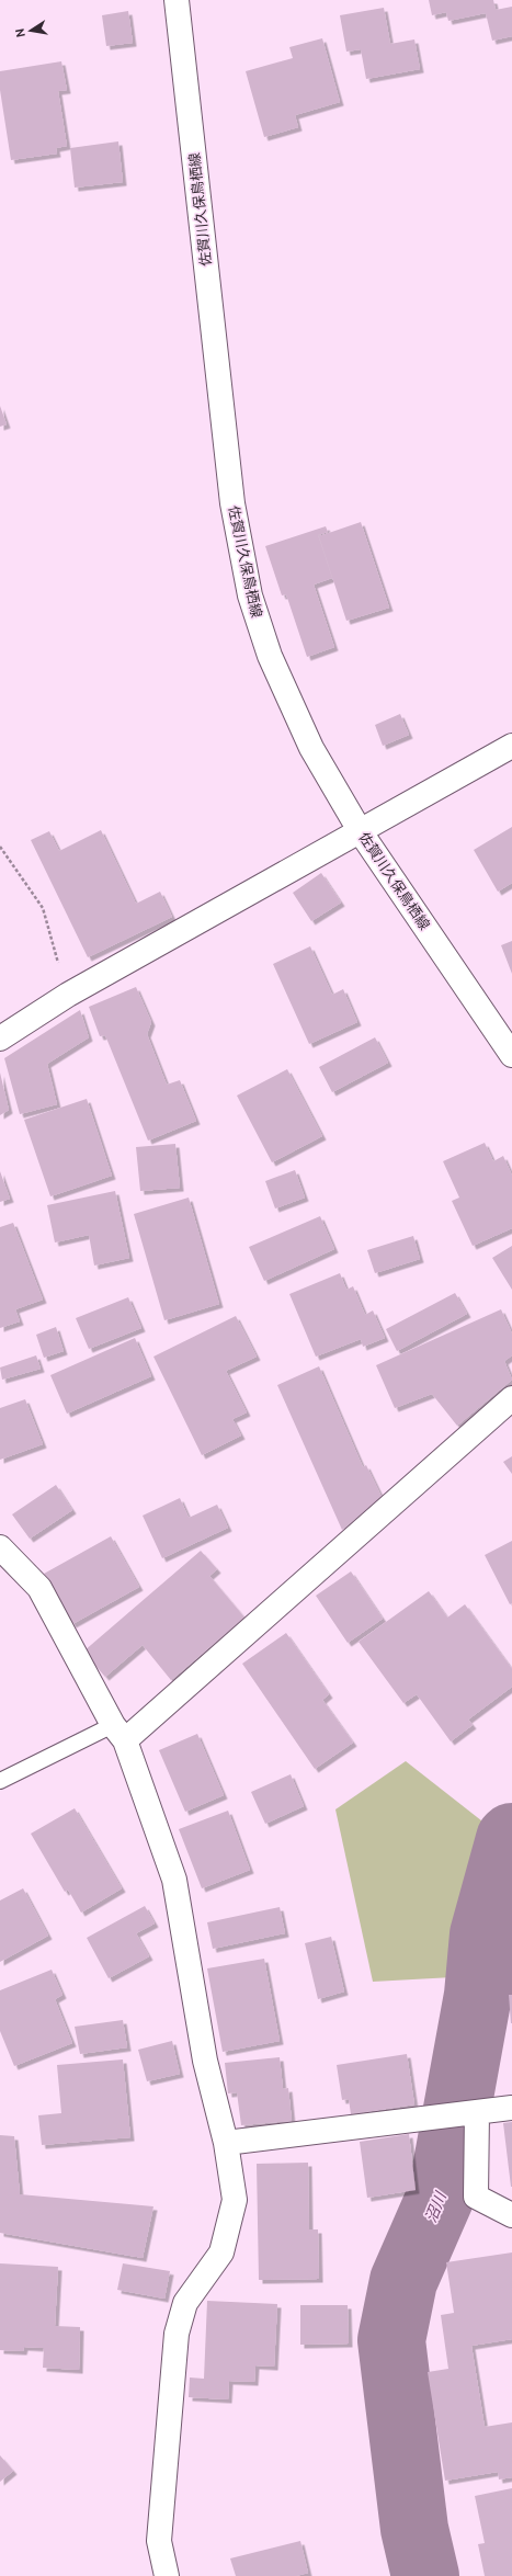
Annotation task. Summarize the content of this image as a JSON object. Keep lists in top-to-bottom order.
{
  "streets": {
    "street": ["佐賀川久保鳥栖線"]
  },
  "water": ["沼川"],
  "north": "left"
}
